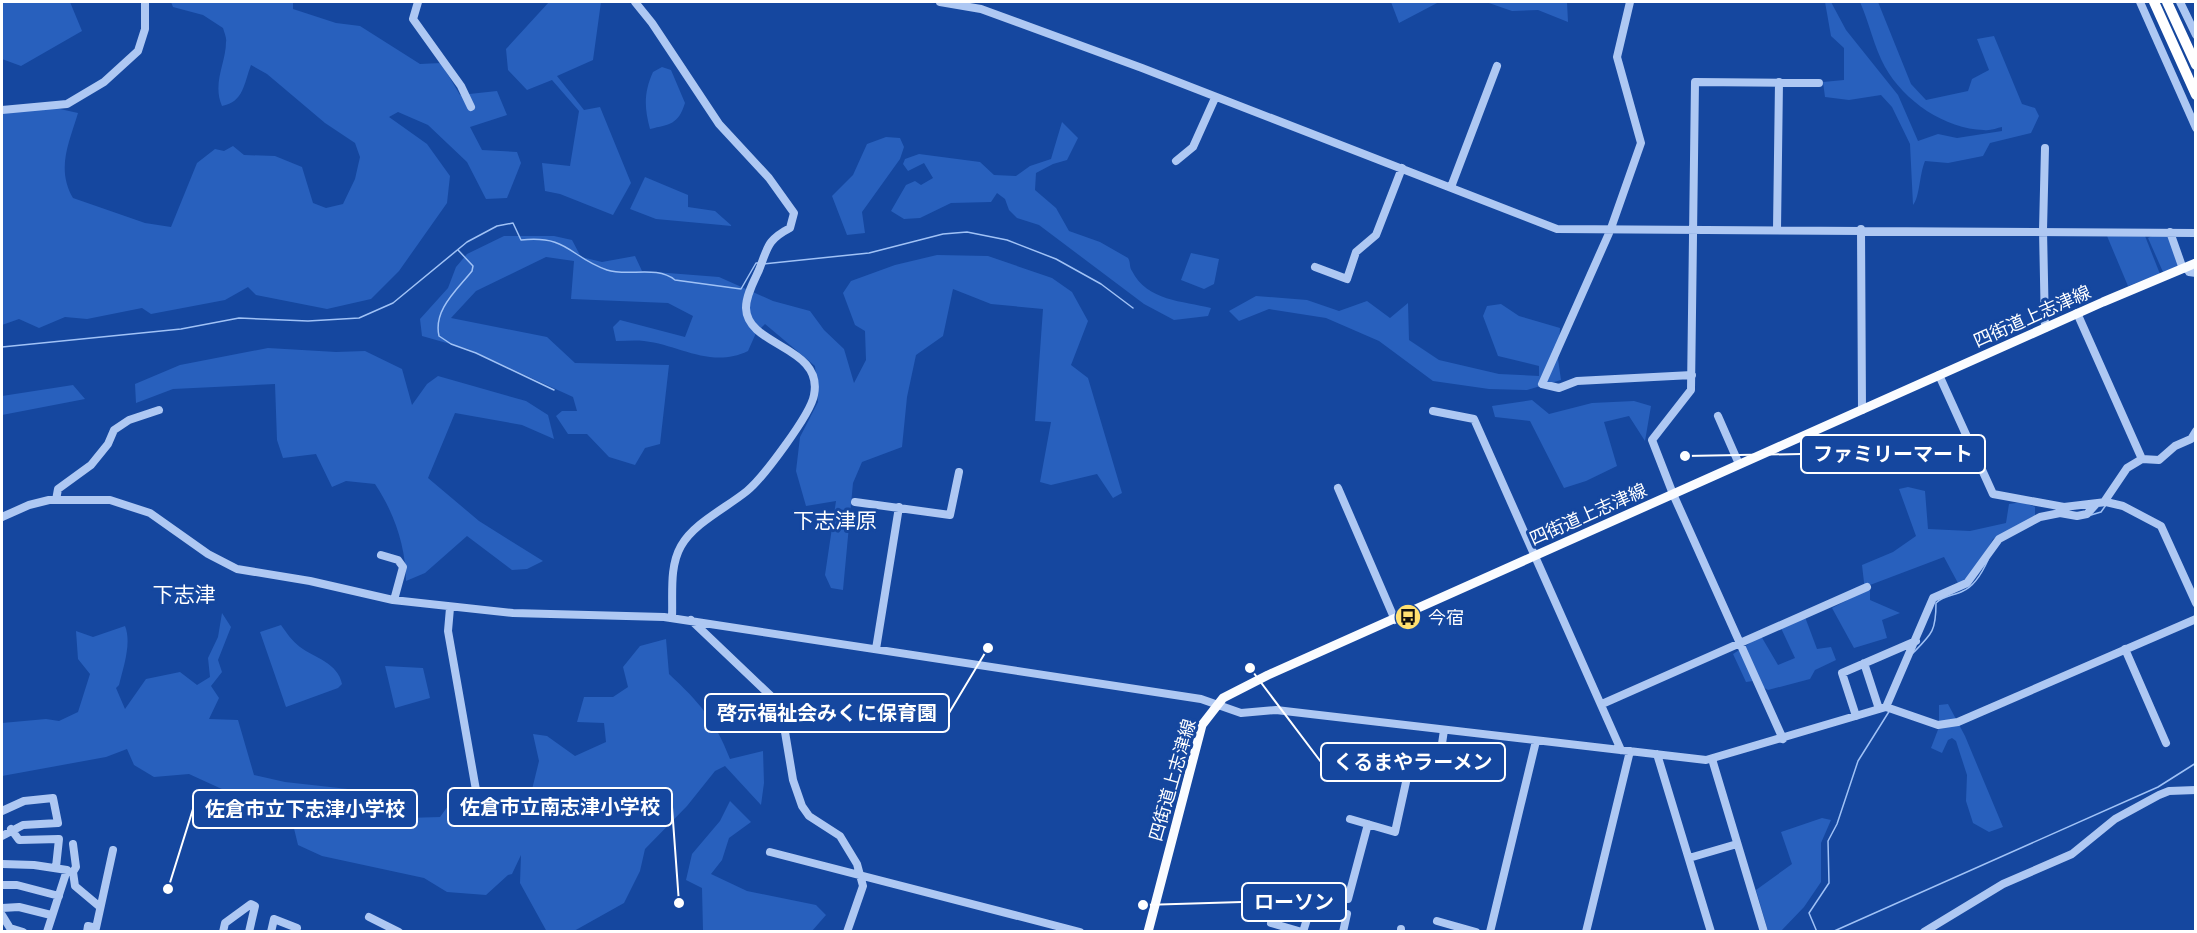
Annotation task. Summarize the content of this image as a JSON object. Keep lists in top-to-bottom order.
{
  "streets": {
    "main road": ["四街道上志津線"]
  },
  "districts": ["下志津原", "下志津"],
  "places": {
    "other": [
      "ファミリーマート",
      "啓示福祉会みくに保育園",
      "くるまやラーメン",
      "佐倉市立下志津小学校",
      "佐倉市立南志津小学校",
      "ローソン"
    ],
    "bus stop": ["今宿"]
  }
}
